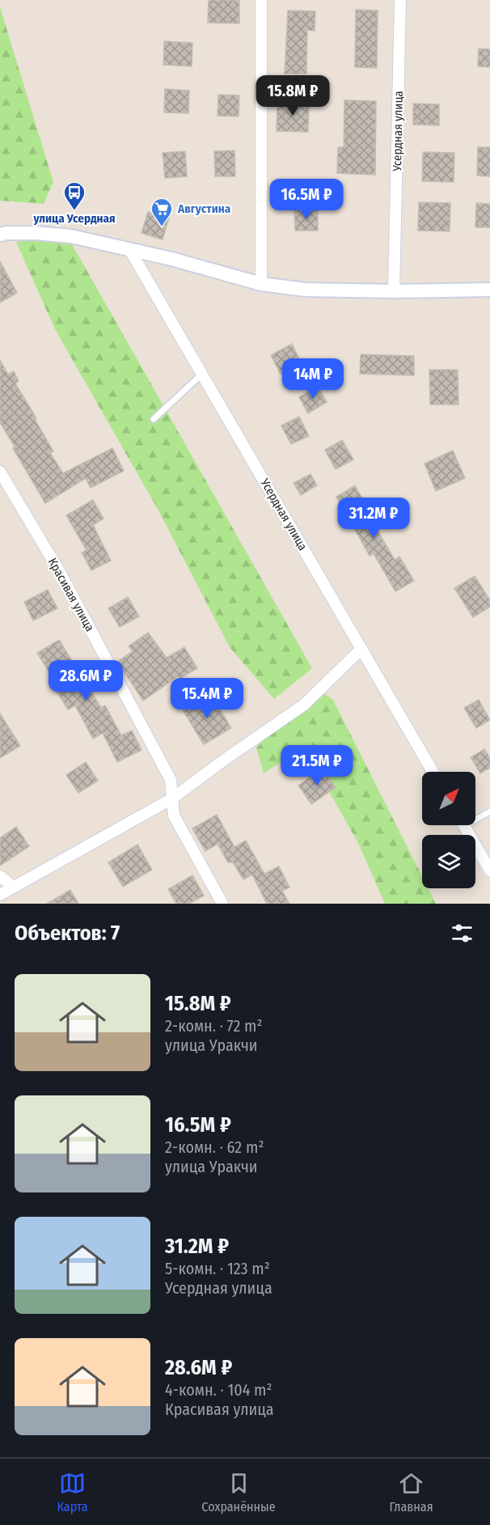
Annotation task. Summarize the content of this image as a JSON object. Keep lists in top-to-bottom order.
{
  "streets": {
    "street": ["Усердная улица", "Красивая улица"]
  },
  "places": {
    "bus stop": ["улица Усердная"],
    "supermarket": ["Августина"]
  },
  "north": "top right",
  "page": {
    "price": [
      "15.8M ₽",
      "16.5M ₽",
      "14M ₽",
      "31.2M ₽",
      "28.6M ₽",
      "15.4M ₽",
      "21.5M ₽"
    ],
    "heading": "Объектов: 7",
    "list": [
      {
        "name": "15.8M ₽",
        "note": "2-комн. · 72 m² · улица Уракчи"
      },
      {
        "name": "16.5M ₽",
        "note": "2-комн. · 62 m² · улица Уракчи"
      },
      {
        "name": "31.2M ₽",
        "note": "5-комн. · 123 m² · Усердная улица"
      },
      {
        "name": "28.6M ₽",
        "note": "4-комн. · 104 m² · Красивая улица"
      }
    ],
    "tabs": ["Карта", "Сохранённые", "Главная"]
  }
}
